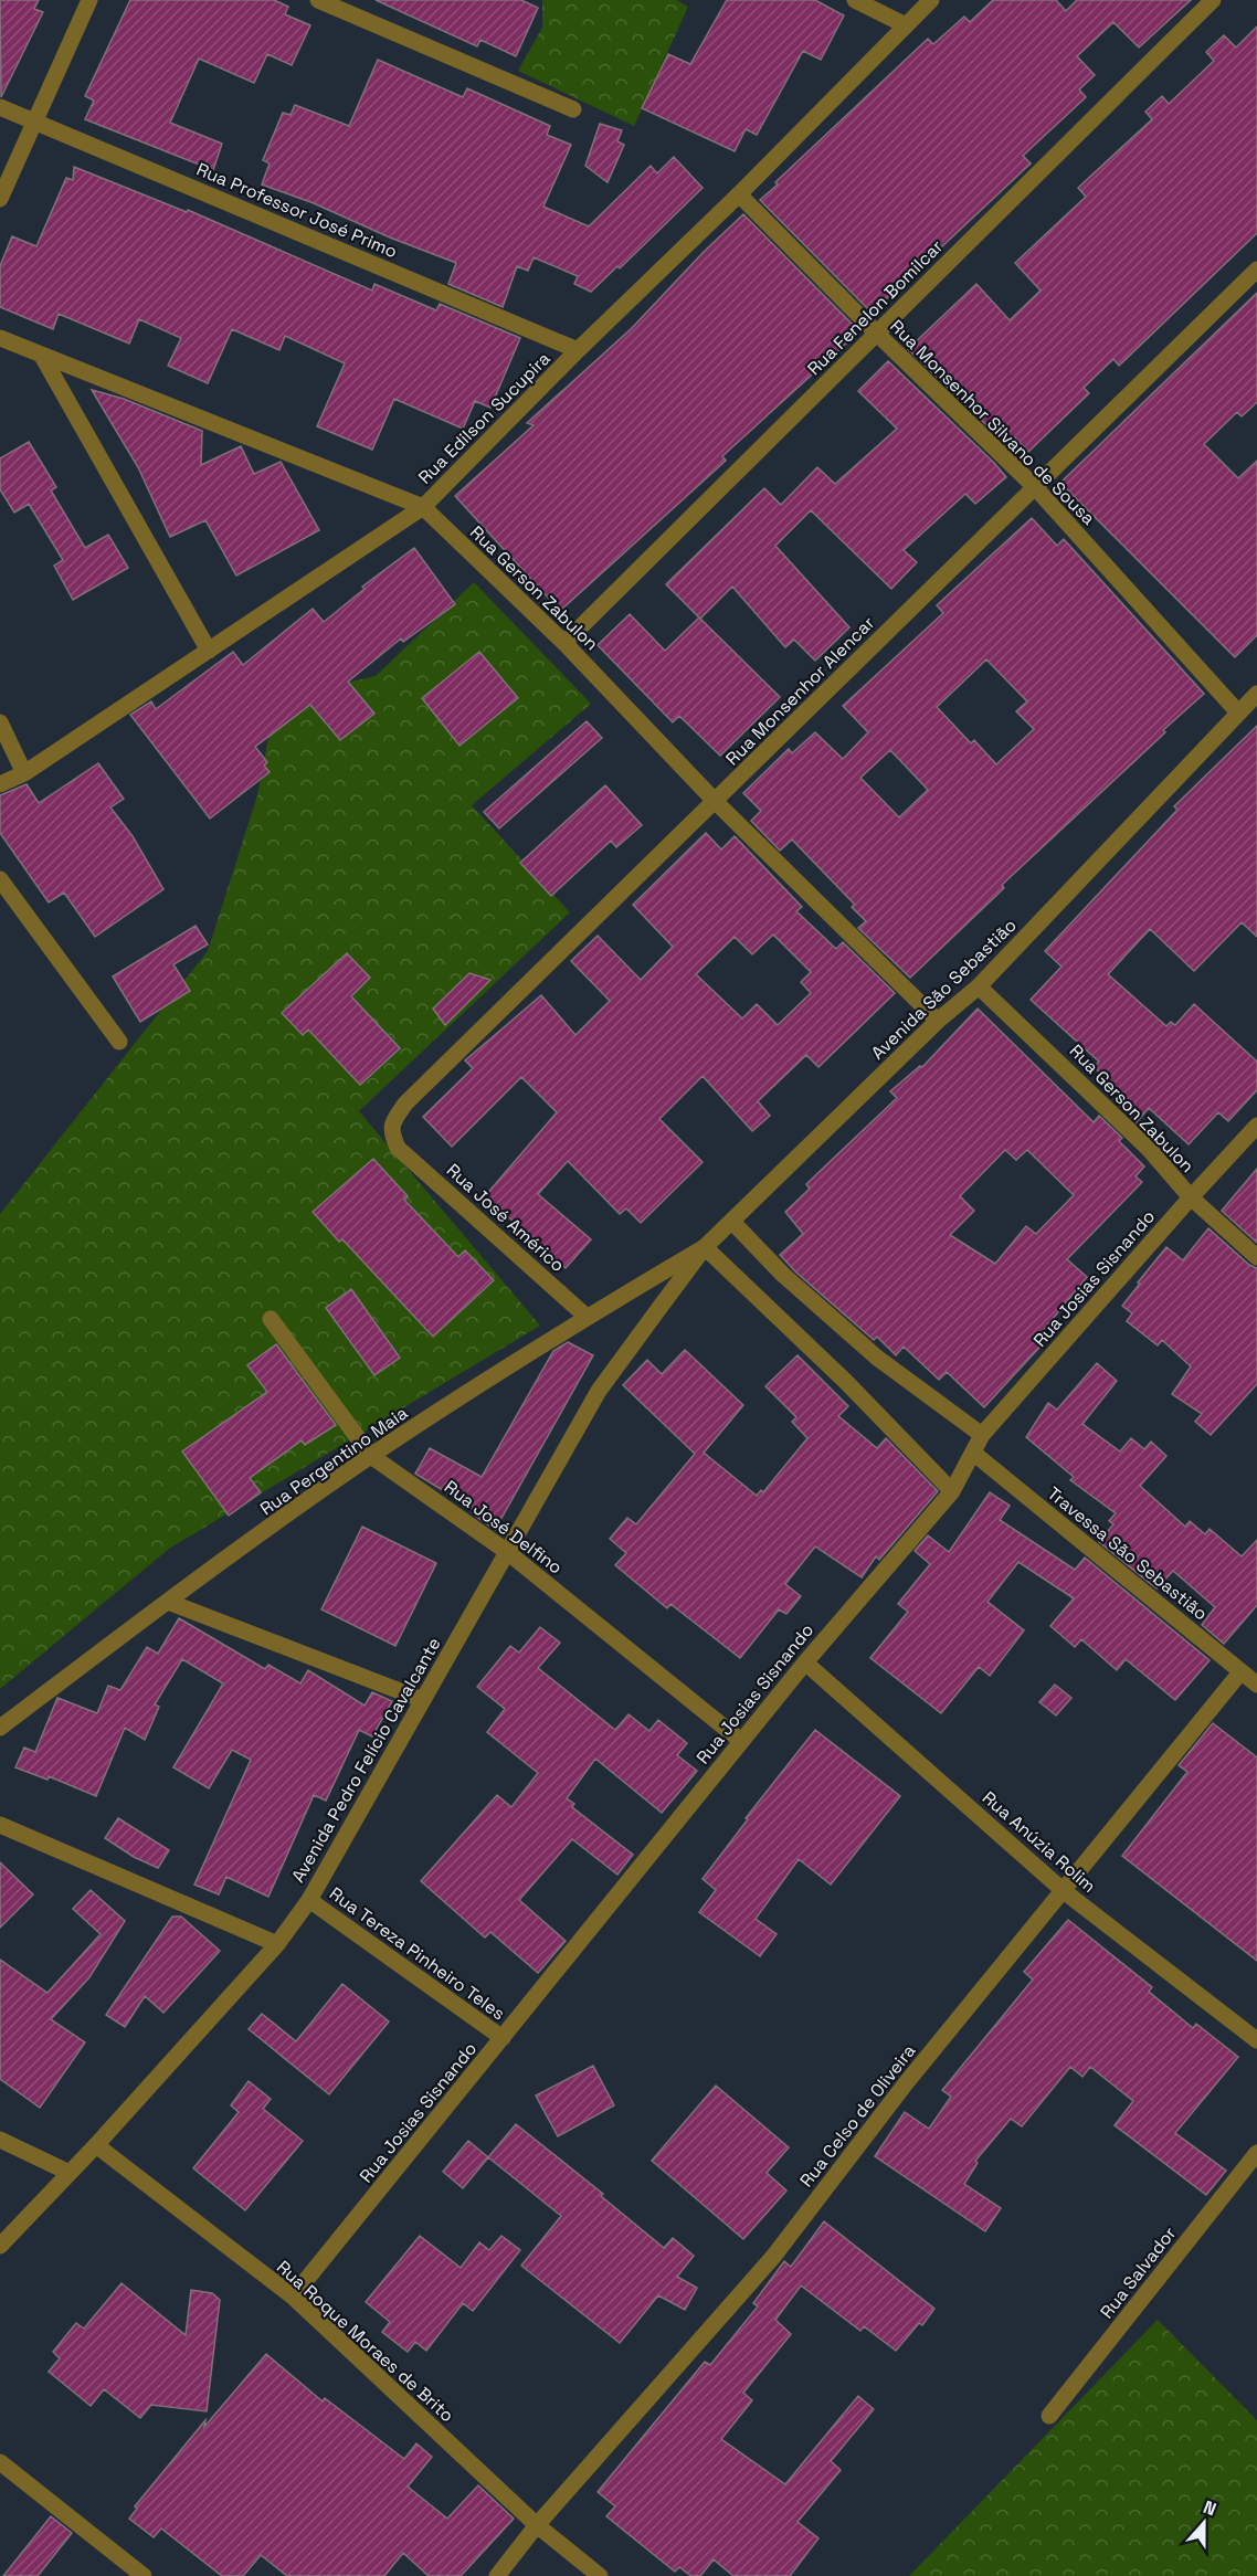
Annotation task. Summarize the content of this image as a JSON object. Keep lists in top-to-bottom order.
{
  "streets": {
    "street": [
      "Rua Professor José Primo",
      "Rua Fenelon Bomilcar",
      "Rua Edilson Sucupira",
      "Rua Monsenhor Silvano de Sousa",
      "Rua Gerson Zabulon",
      "Rua Monsenhor Alencar",
      "Avenida São Sebastião",
      "Rua José Américo",
      "Rua Josias Sisnando",
      "Rua Pergentino Maia",
      "Rua José Delfino",
      "Travessa São Sebastião",
      "Avenida Pedro Felício Cavalcante",
      "Rua Anúzia Rolim",
      "Rua Tereza Pinheiro Teles",
      "Rua Celso de Oliveira",
      "Rua Salvador",
      "Rua Roque Moraes de Brito"
    ]
  },
  "crossings": [
    ["Rua Professor José Primo", "Rua Edilson Sucupira"],
    ["Rua Fenelon Bomilcar", "Rua Monsenhor Silvano de Sousa"],
    ["Rua Fenelon Bomilcar", "Rua Gerson Zabulon"],
    ["Rua Edilson Sucupira", "Rua Monsenhor Silvano de Sousa"],
    ["Rua Edilson Sucupira", "Rua Gerson Zabulon"],
    ["Rua Monsenhor Silvano de Sousa", "Rua Monsenhor Alencar"],
    ["Rua Monsenhor Silvano de Sousa", "Avenida São Sebastião"],
    ["Rua Gerson Zabulon", "Rua Monsenhor Alencar"],
    ["Rua Gerson Zabulon", "Avenida São Sebastião"],
    ["Rua Gerson Zabulon", "Rua Josias Sisnando"],
    ["Rua Monsenhor Alencar", "Rua José Américo"],
    ["Avenida São Sebastião", "Rua Pergentino Maia"],
    ["Avenida São Sebastião", "Avenida Pedro Felício Cavalcante"],
    ["Rua José Américo", "Rua Pergentino Maia"],
    ["Rua Josias Sisnando", "Rua José Delfino"],
    ["Rua Josias Sisnando", "Travessa São Sebastião"],
    ["Rua Josias Sisnando", "Rua Anúzia Rolim"],
    ["Rua Josias Sisnando", "Rua Tereza Pinheiro Teles"],
    ["Rua Josias Sisnando", "Rua Roque Moraes de Brito"],
    ["Rua Pergentino Maia", "Rua José Delfino"],
    ["Rua Pergentino Maia", "Avenida Pedro Felício Cavalcante"],
    ["Rua José Delfino", "Avenida Pedro Felício Cavalcante"],
    ["Travessa São Sebastião", "Rua Celso de Oliveira"],
    ["Avenida Pedro Felício Cavalcante", "Rua Tereza Pinheiro Teles"],
    ["Avenida Pedro Felício Cavalcante", "Rua Roque Moraes de Brito"],
    ["Rua Anúzia Rolim", "Rua Celso de Oliveira"],
    ["Rua Celso de Oliveira", "Rua Roque Moraes de Brito"]
  ],
  "north": "top"
}
